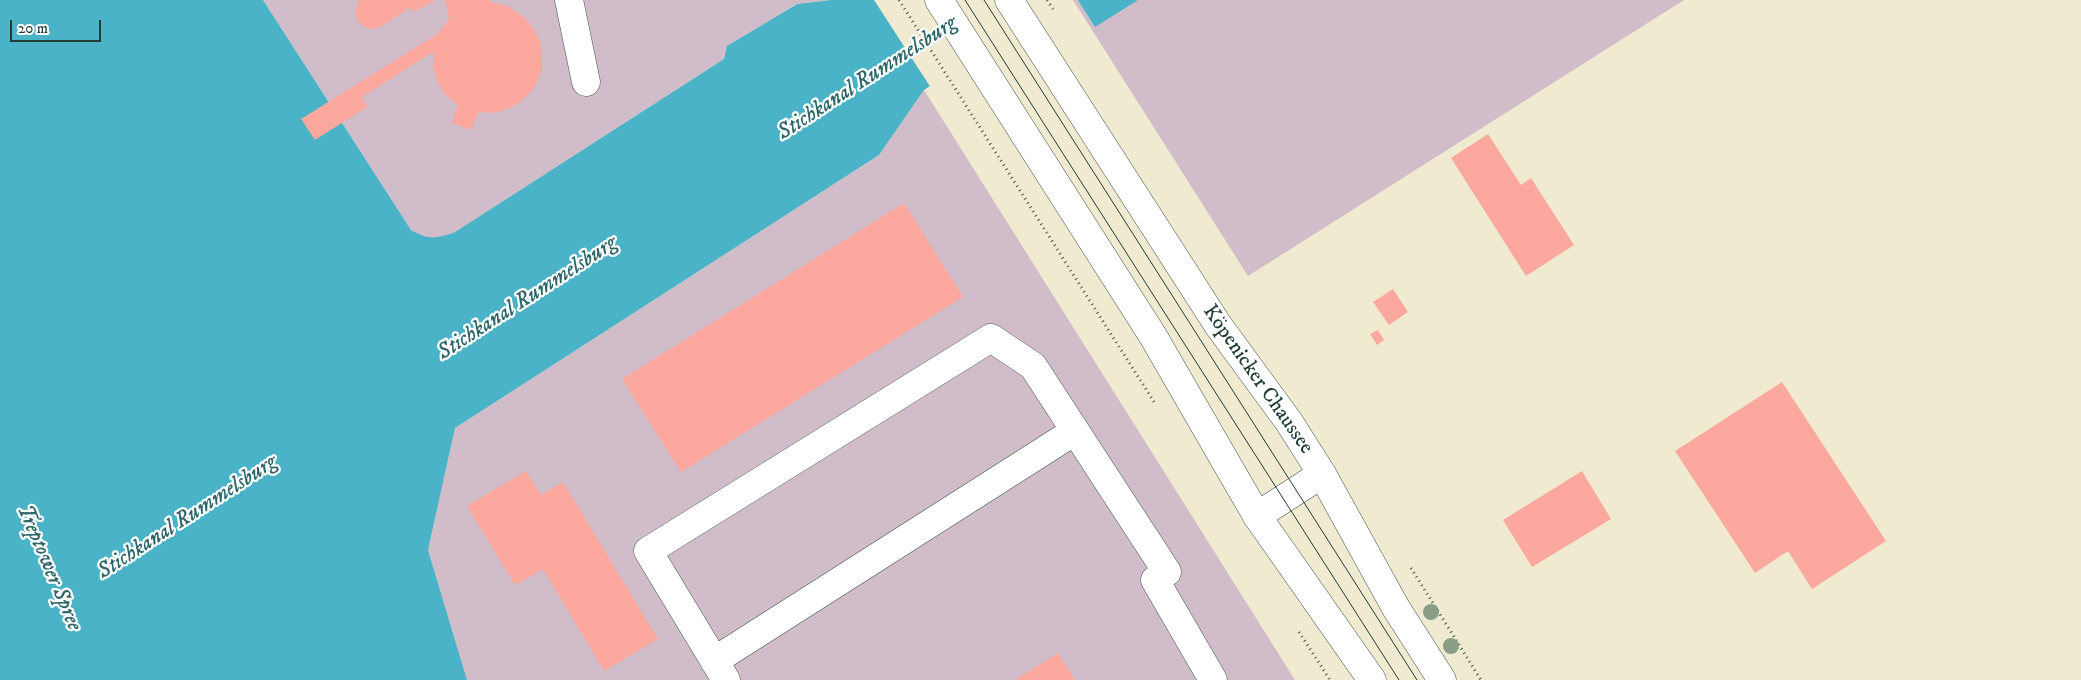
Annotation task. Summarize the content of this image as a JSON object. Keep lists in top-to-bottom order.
{
  "streets": {
    "main road": ["Köpenicker Chaussee"]
  },
  "water": ["Stichkanal Rummelsburg", "Treptower Spree"],
  "scale_bar": "20 m"
}
